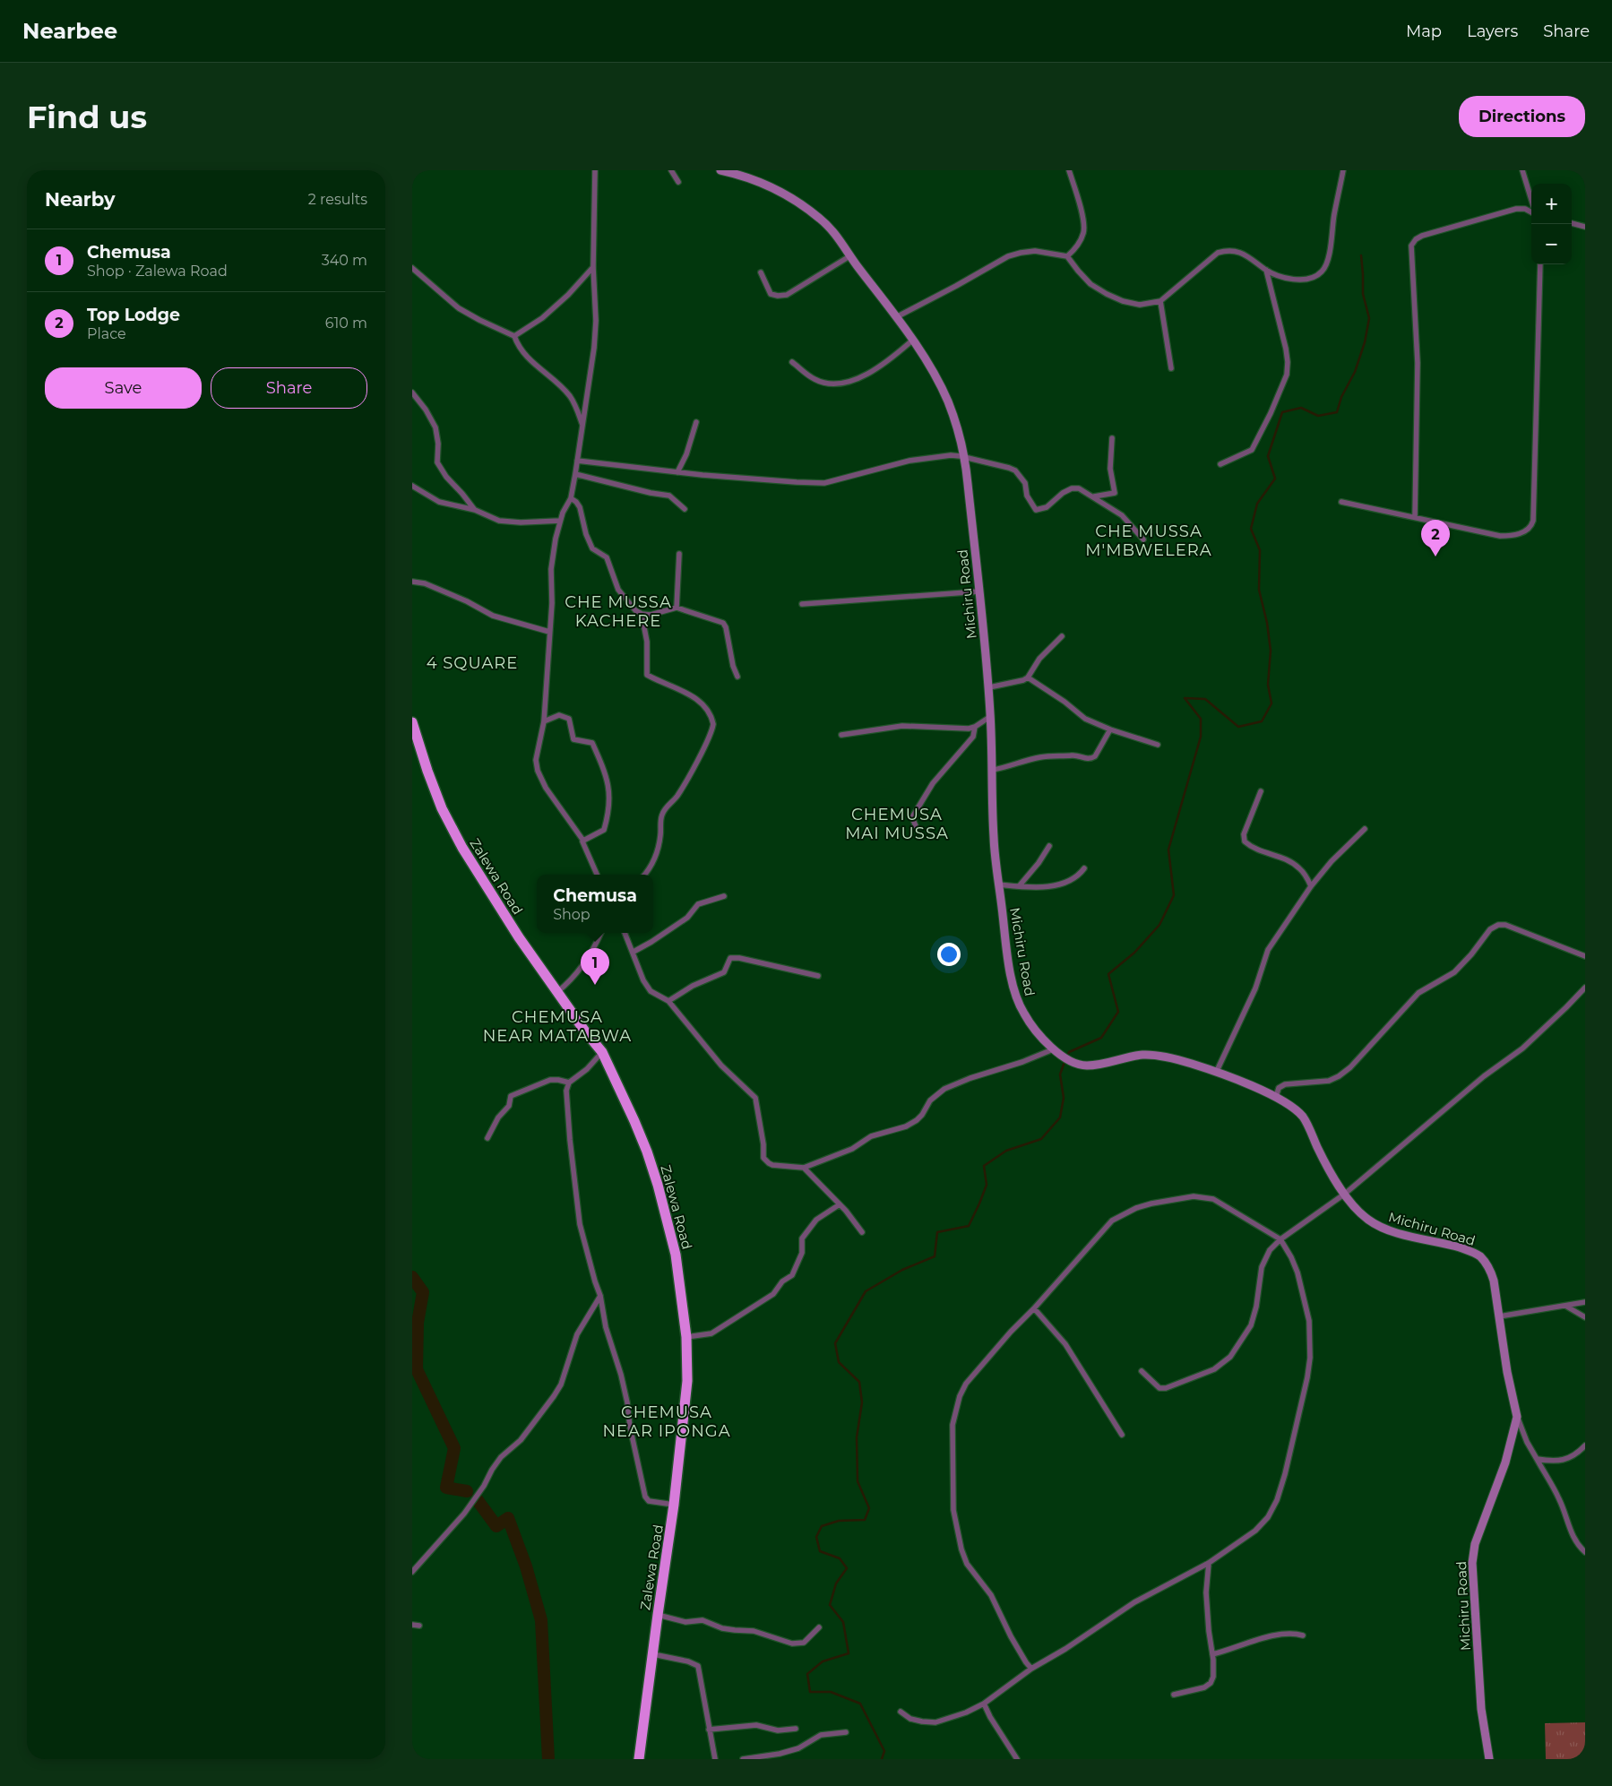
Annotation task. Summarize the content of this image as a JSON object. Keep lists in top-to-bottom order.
{
  "streets": {
    "highway": ["Zalewa Road"],
    "street": ["Michiru Road"]
  },
  "districts": [
    "CHE MUSSA M'MBWELERA",
    "CHE MUSSA KACHERE",
    "4 SQUARE",
    "CHEMUSA MAI MUSSA",
    "CHEMUSA NEAR MATABWA",
    "CHEMUSA NEAR IPONGA"
  ],
  "page": {
    "header": "Nearbee",
    "nav": ["Map", "Layers", "Share"],
    "buttons": [
      "Directions",
      ["Save", "Share"]
    ],
    "title": "Find us",
    "heading": ["Nearby", "2 results"],
    "map_buttons": ["+", "−"],
    "list": [
      {
        "mark": "1",
        "name": "Chemusa",
        "note": "Shop · Zalewa Road",
        "value": "340 m"
      },
      {
        "mark": "2",
        "name": "Top Lodge",
        "note": "Place",
        "value": "610 m"
      }
    ],
    "pins": ["2", "1"],
    "popup": ["Chemusa", "Shop"]
  }
}
